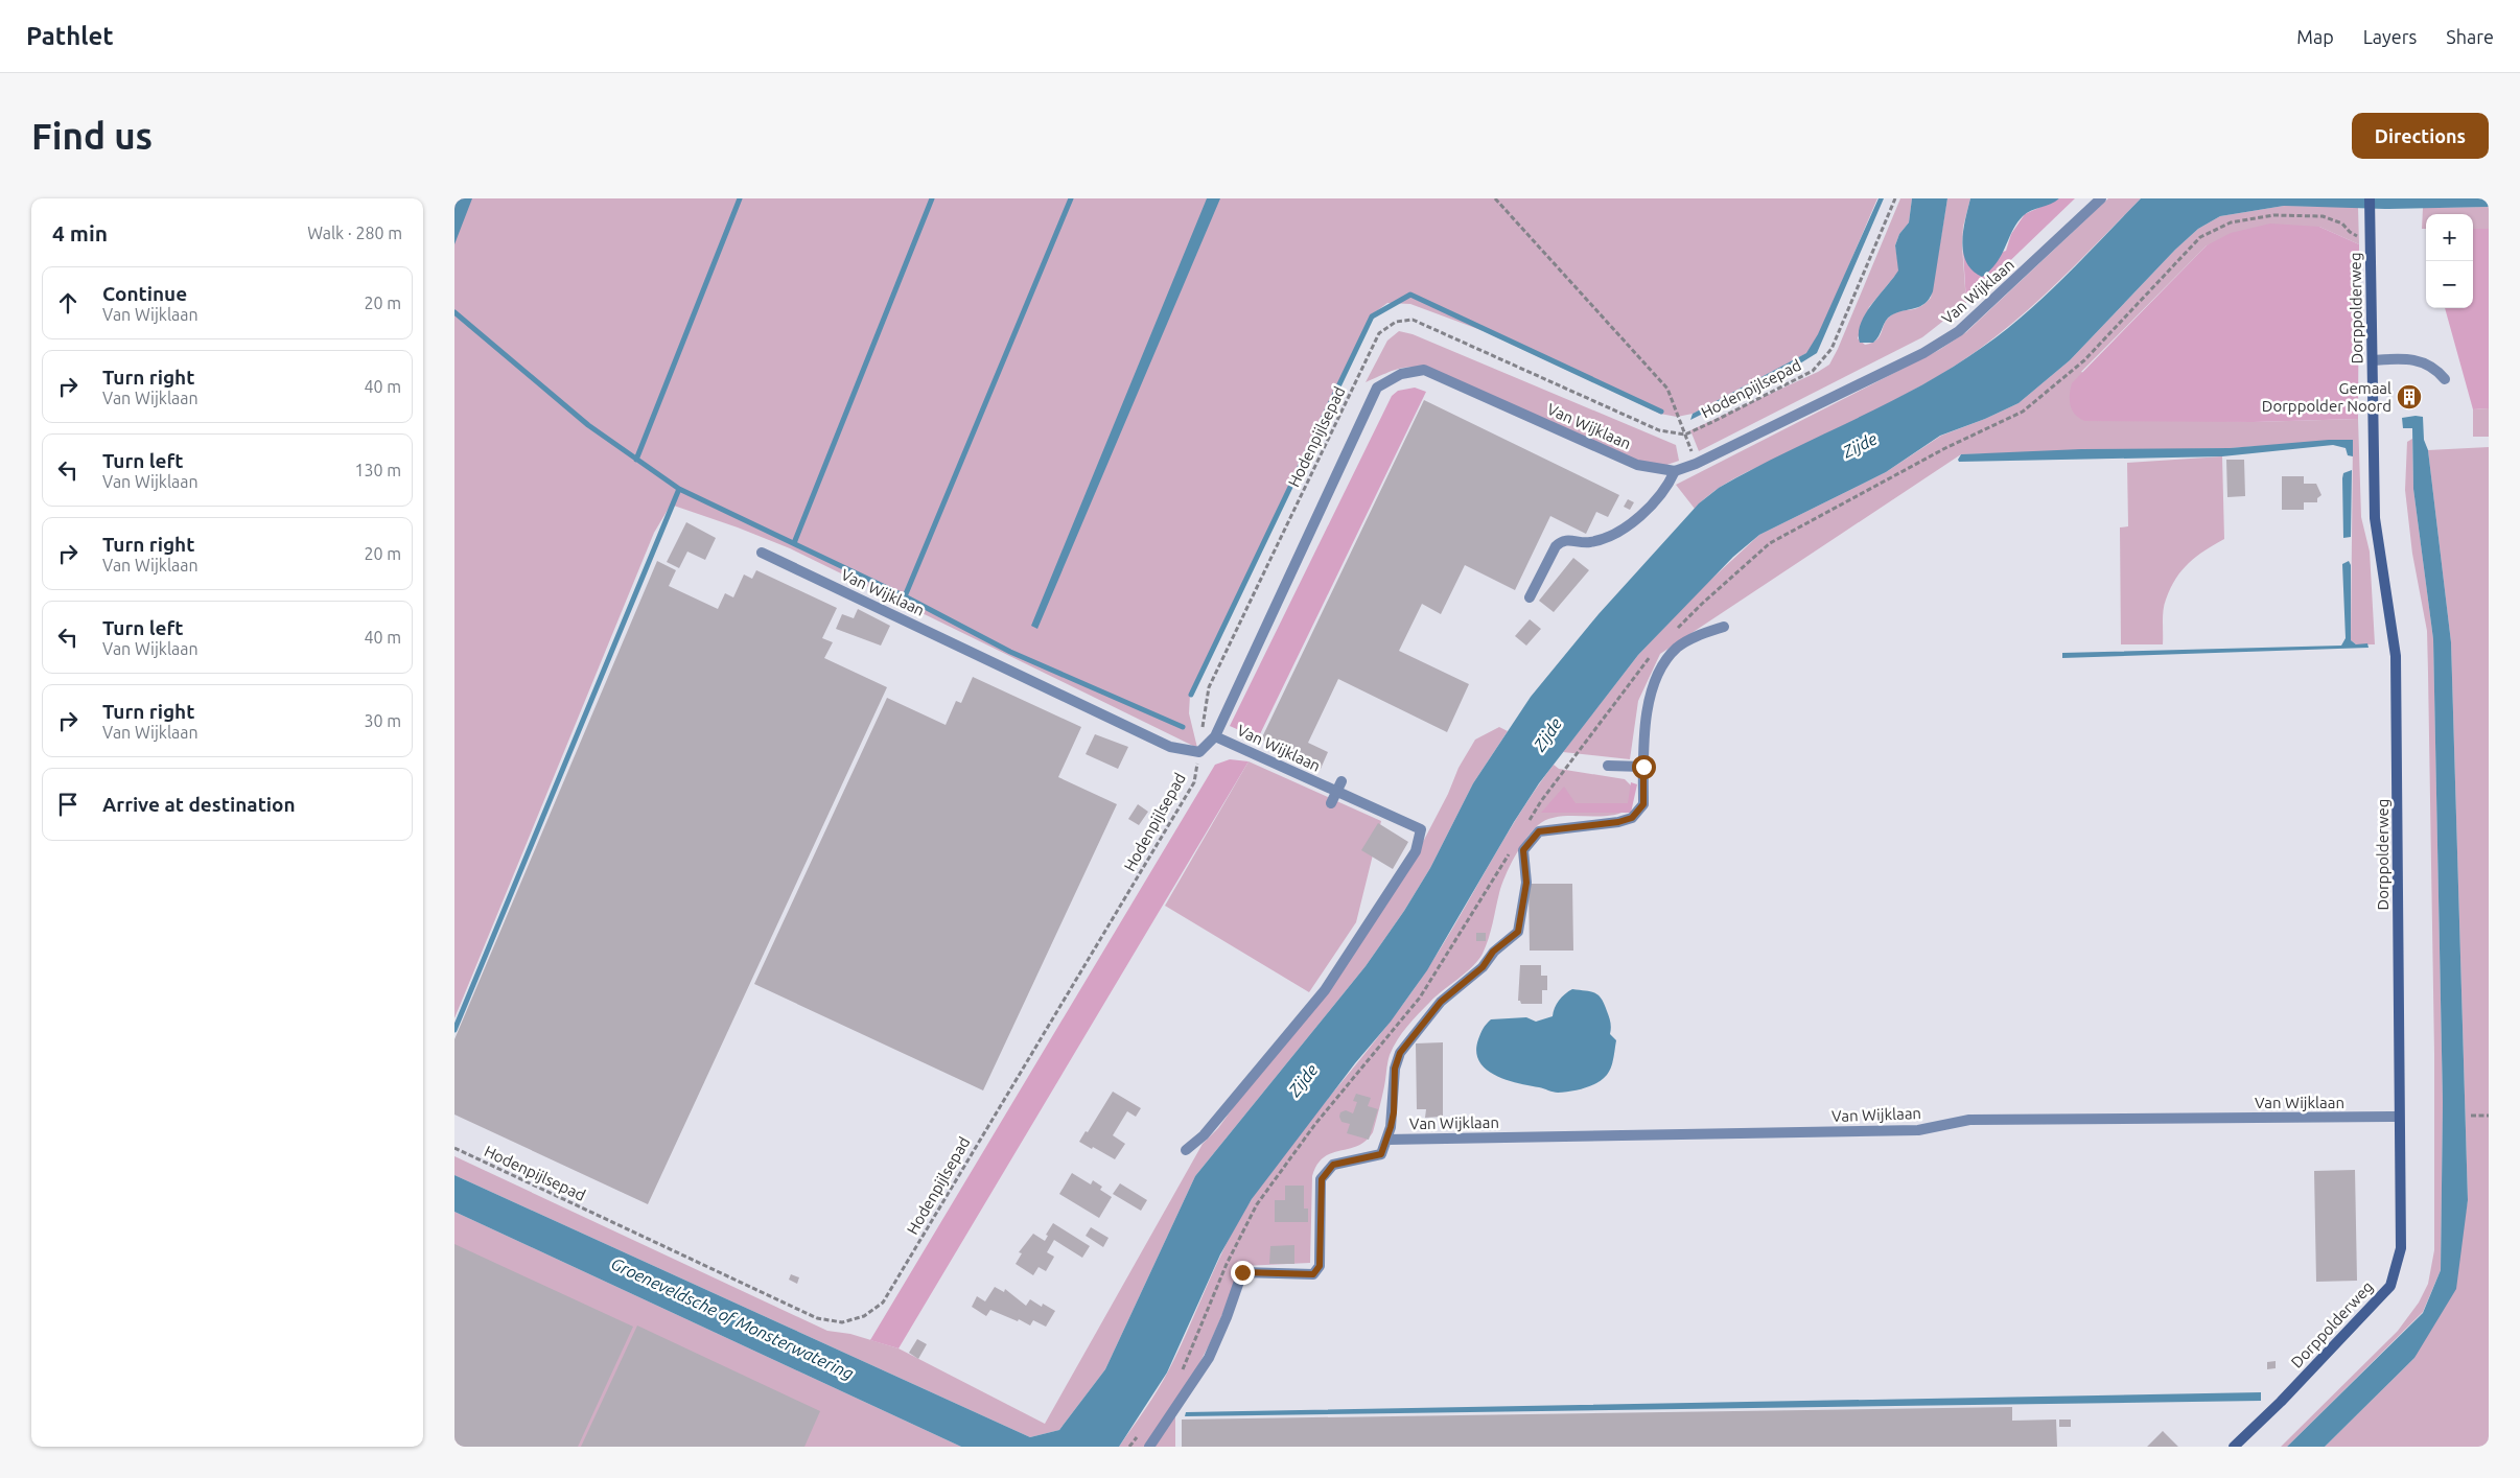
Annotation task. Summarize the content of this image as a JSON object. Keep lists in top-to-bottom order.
{
  "streets": {
    "street": ["Van Wijklaan", "Dorppolderweg"],
    "path": ["Hodenpijlsepad"]
  },
  "crossings": [
    ["Van Wijklaan", "Dorppolderweg"],
    ["Van Wijklaan", "Hodenpijlsepad"]
  ],
  "water": ["Zijde", "Groeneveldsche of Monsterwatering"],
  "places": {
    "building": ["Gemaal Dorppolder Noord"]
  },
  "page": {
    "header": "Pathlet",
    "nav": ["Map", "Layers", "Share"],
    "buttons": "Directions",
    "title": "Find us",
    "heading": ["4 min", "Walk · 280 m"],
    "map_buttons": ["+", "−"],
    "list": [
      ["Continue", "Van Wijklaan", "20 m"],
      ["Turn right", "Van Wijklaan", "40 m"],
      ["Turn left", "Van Wijklaan", "130 m"],
      ["Turn right", "Van Wijklaan", "20 m"],
      ["Turn left", "Van Wijklaan", "40 m"],
      ["Turn right", "Van Wijklaan", "30 m"],
      "Arrive at destination"
    ]
  }
}
